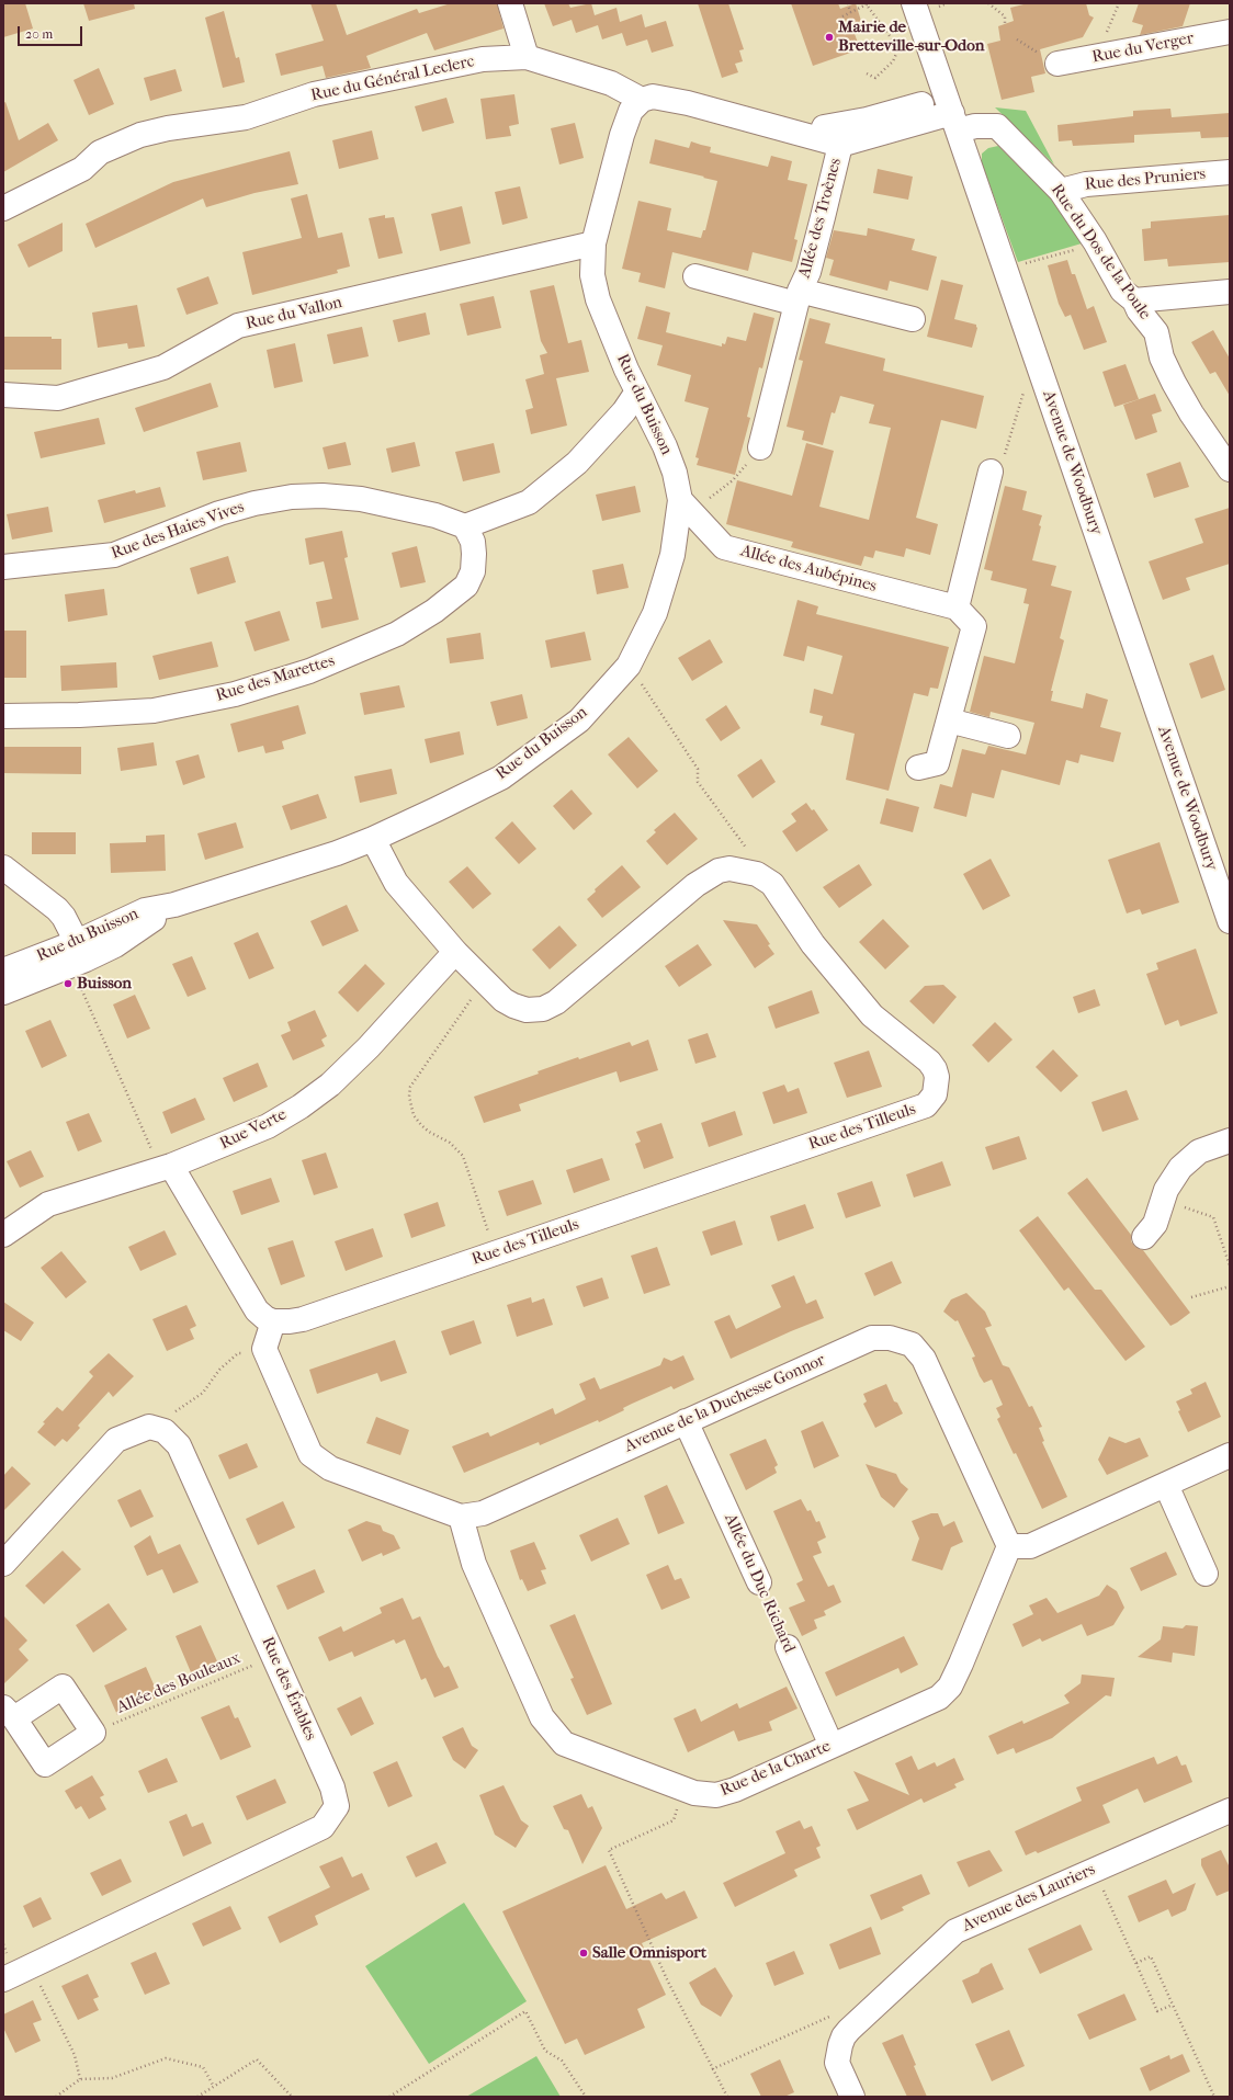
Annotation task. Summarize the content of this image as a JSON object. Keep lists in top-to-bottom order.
{
  "streets": {
    "street": [
      "Rue du Verger",
      "Rue du Général Leclerc",
      "Rue des Pruniers",
      "Allée des Troènes",
      "Rue du Dos de la Poule",
      "Rue du Vallon",
      "Rue du Buisson",
      "Avenue de Woodbury",
      "Rue des Haies Vives",
      "Allée des Aubépines",
      "Rue des Marettes",
      "Rue des Tilleuls",
      "Rue Verte",
      "Avenue de la Duchesse Gonnor",
      "Allée du Duc Richard",
      "Rue des Érables",
      "Rue de la Charte",
      "Avenue des Lauriers"
    ],
    "path": ["Allée des Bouleaux"]
  },
  "crossings": [
    ["Rue du Général Leclerc", "Rue du Buisson"],
    ["Rue des Pruniers", "Rue du Dos de la Poule"],
    ["Rue du Dos de la Poule", "Avenue de Woodbury"],
    ["Rue du Vallon", "Rue du Buisson"],
    ["Rue du Buisson", "Allée des Aubépines"],
    ["Rue du Buisson", "Rue des Tilleuls"],
    ["Rue des Haies Vives", "Rue des Marettes"],
    ["Rue des Tilleuls", "Rue Verte"],
    ["Avenue de la Duchesse Gonnor", "Allée du Duc Richard"],
    ["Avenue de la Duchesse Gonnor", "Rue de la Charte"],
    ["Allée du Duc Richard", "Rue de la Charte"],
    ["Allée des Bouleaux", "Rue des Érables"]
  ],
  "places": ["Mairie de Bretteville-sur-Odon", "Buisson", "Salle Omnisport"],
  "scale_bar": "20 m"
}
